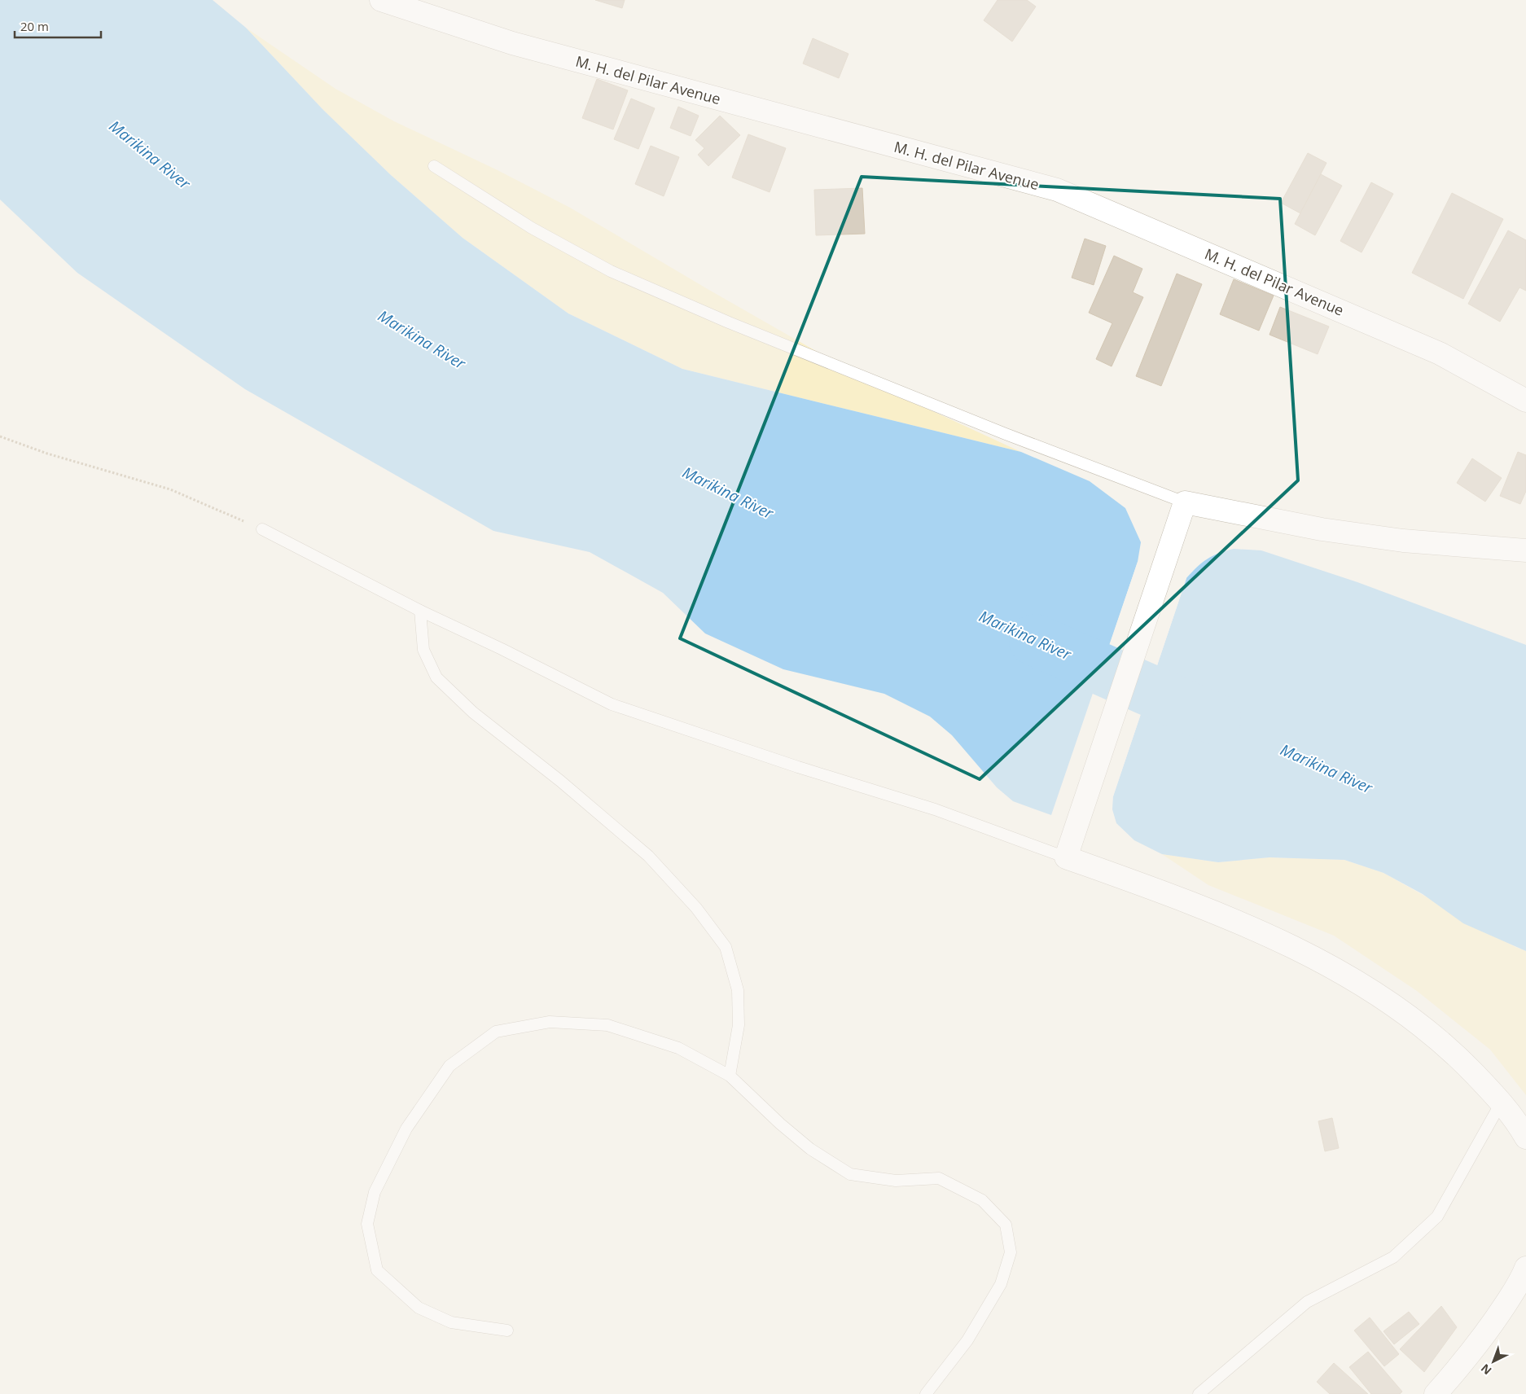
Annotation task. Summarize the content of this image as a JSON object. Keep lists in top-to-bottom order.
{
  "streets": {
    "street": ["M. H. del Pilar Avenue"]
  },
  "water": ["Marikina River"],
  "scale_bar": "20 m",
  "north": "bottom left"
}
